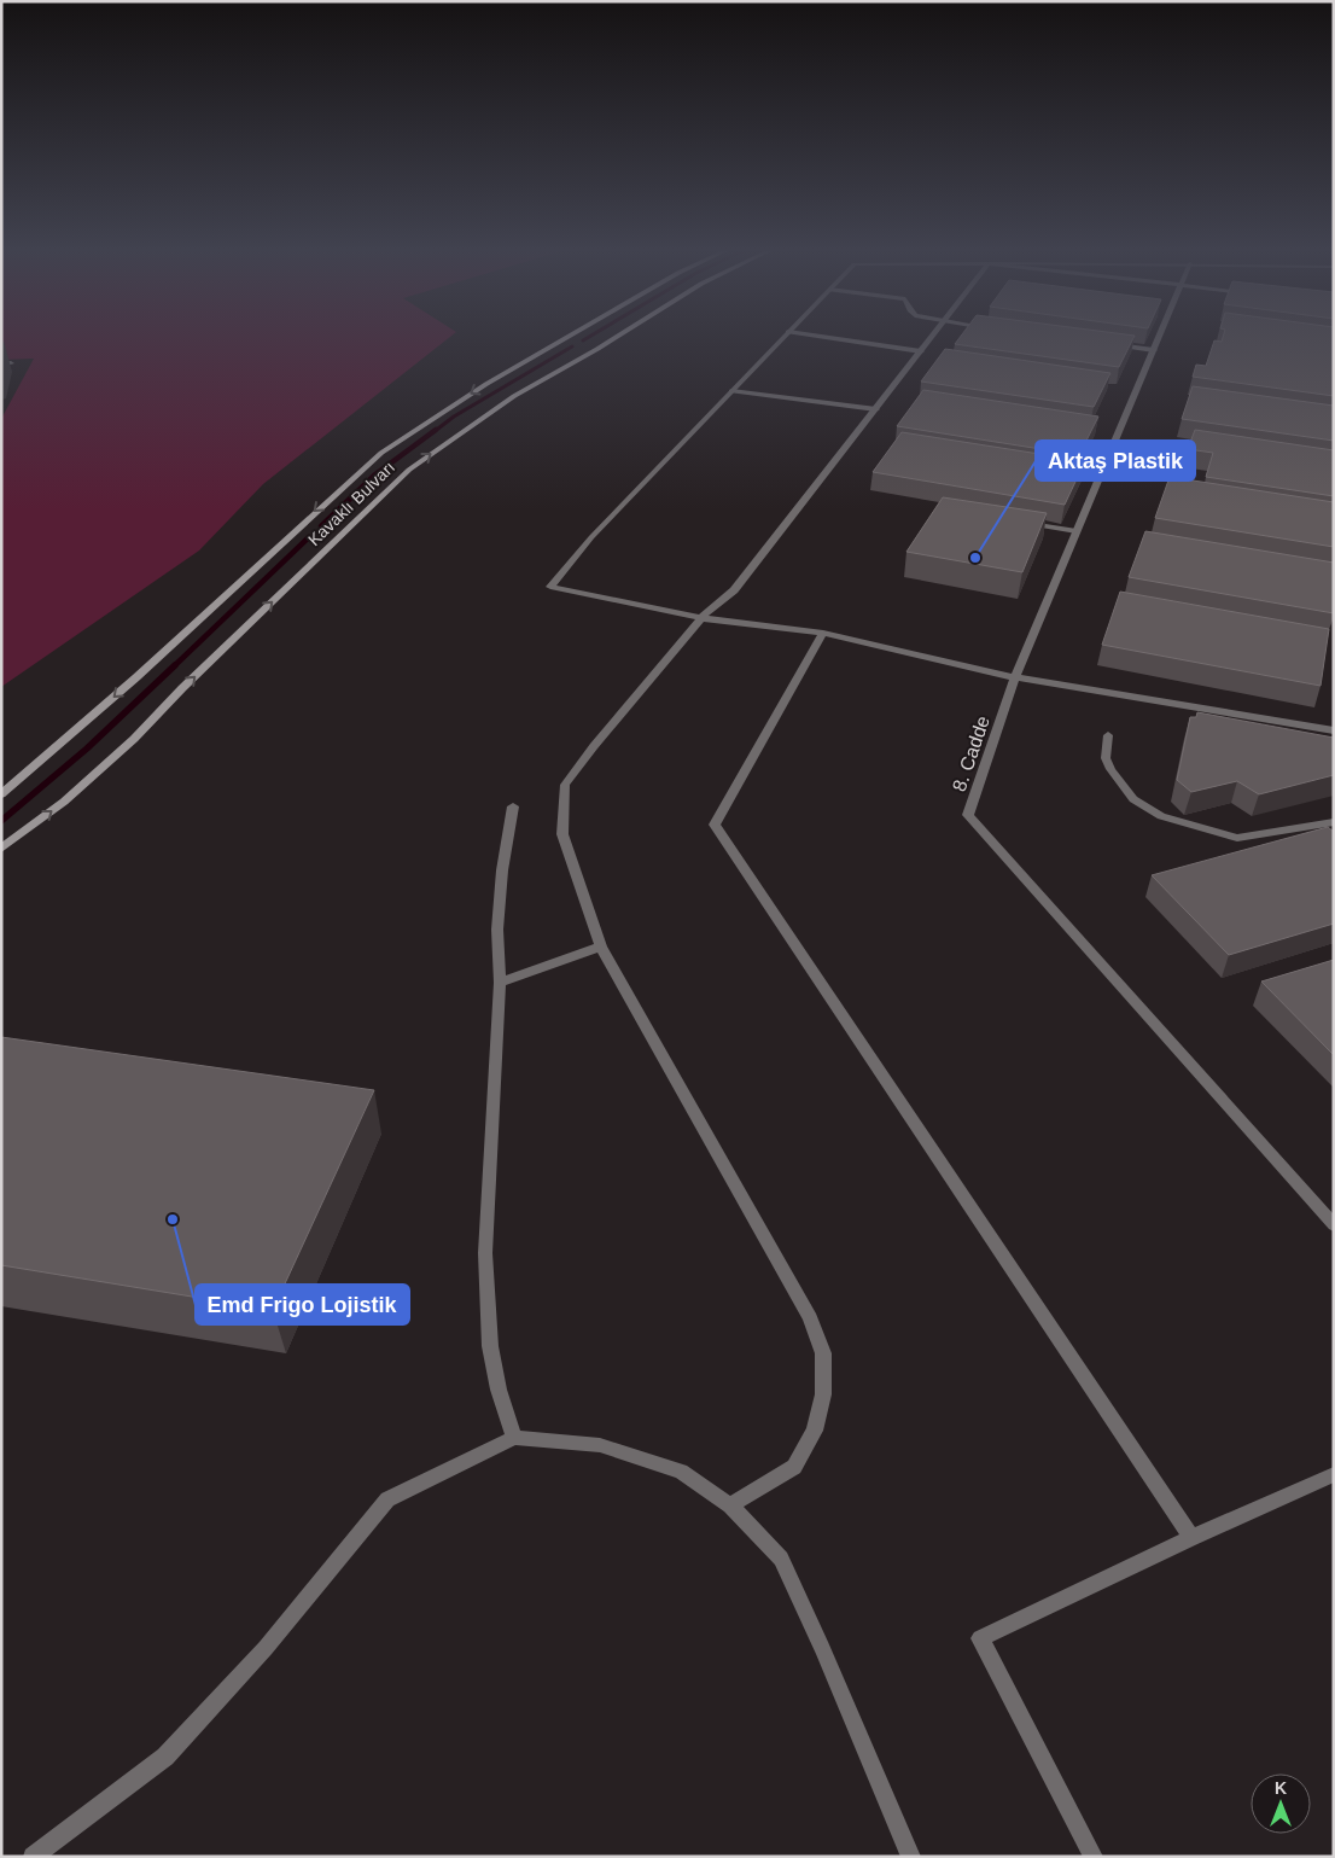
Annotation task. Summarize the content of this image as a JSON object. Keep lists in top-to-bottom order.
{
  "streets": {
    "main road": ["Kavaklı Bulvarı"],
    "street": ["8. Cadde"]
  },
  "places": ["Aktaş Plastik", "Emd Frigo Lojistik"],
  "north": "top"
}
